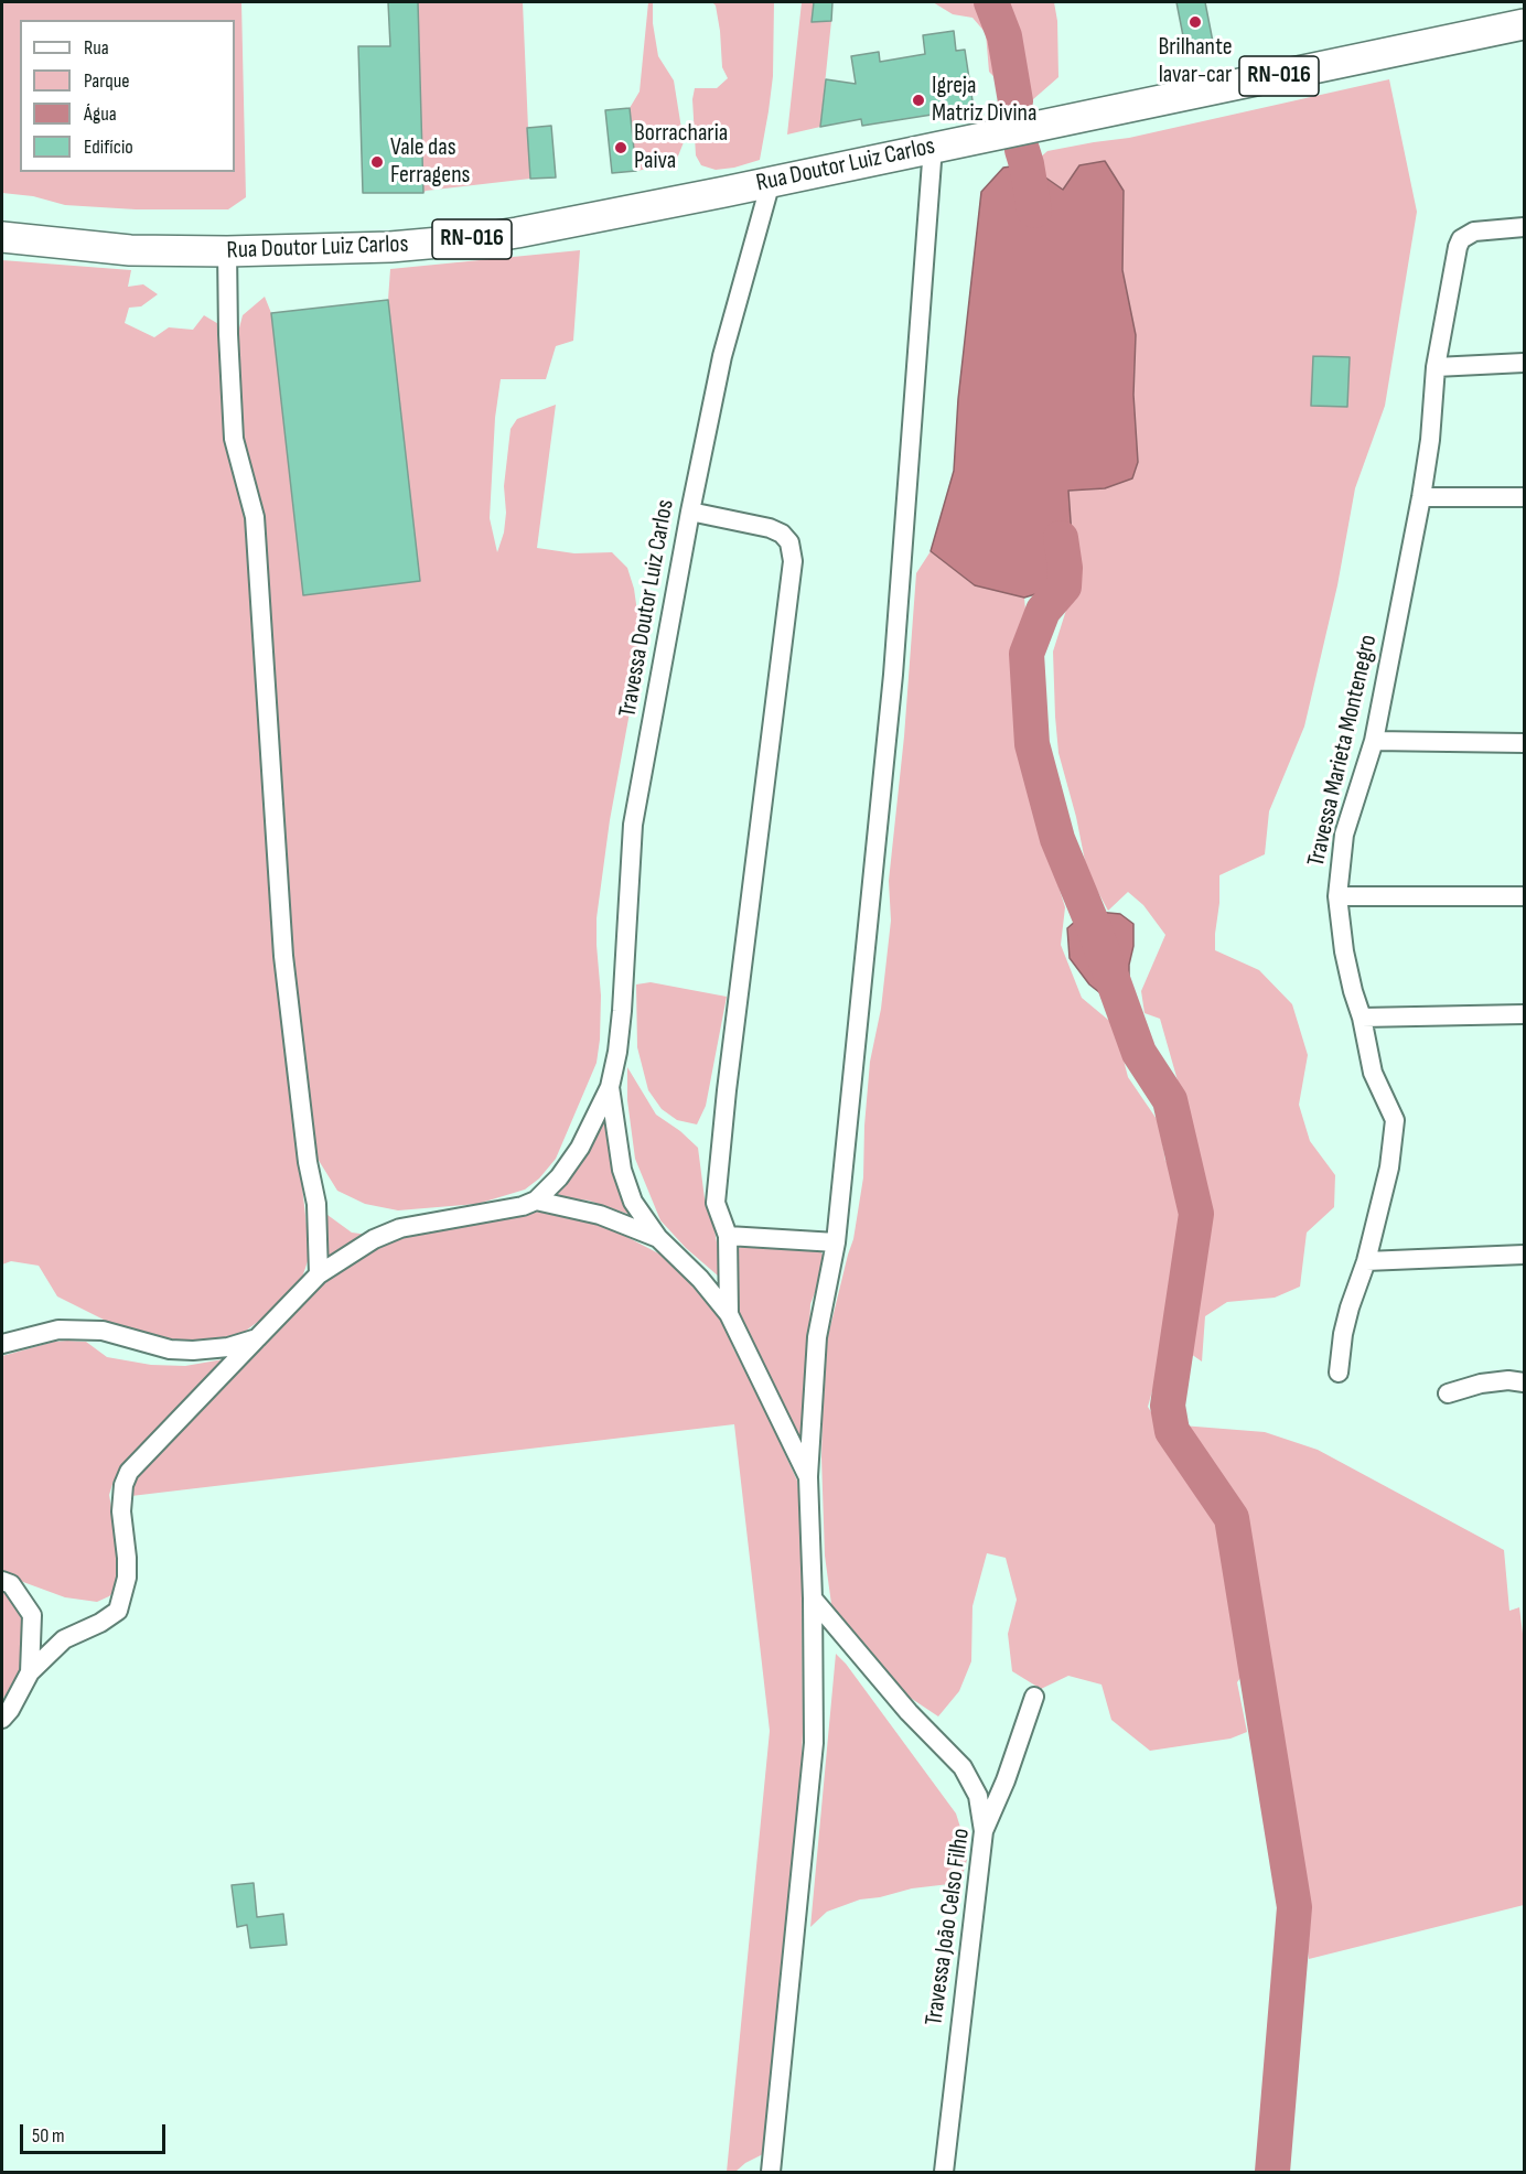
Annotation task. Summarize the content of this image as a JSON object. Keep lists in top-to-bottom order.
{
  "streets": {
    "main road": ["RN-016", "Rua Doutor Luiz Carlos"],
    "street": ["Travessa Doutor Luiz Carlos", "Travessa Marieta Montenegro", "Travessa João Celso Filho"]
  },
  "crossings": [
    ["Rua Doutor Luiz Carlos", "Travessa Doutor Luiz Carlos"]
  ],
  "places": [
    "Brilhante lavar-car",
    "Igreja Matriz Divina",
    "Borracharia Paiva",
    "Vale das Ferragens"
  ],
  "legend": [
    "Rua",
    "Parque",
    "Água",
    "Edifício"
  ],
  "scale_bar": "50 m"
}
